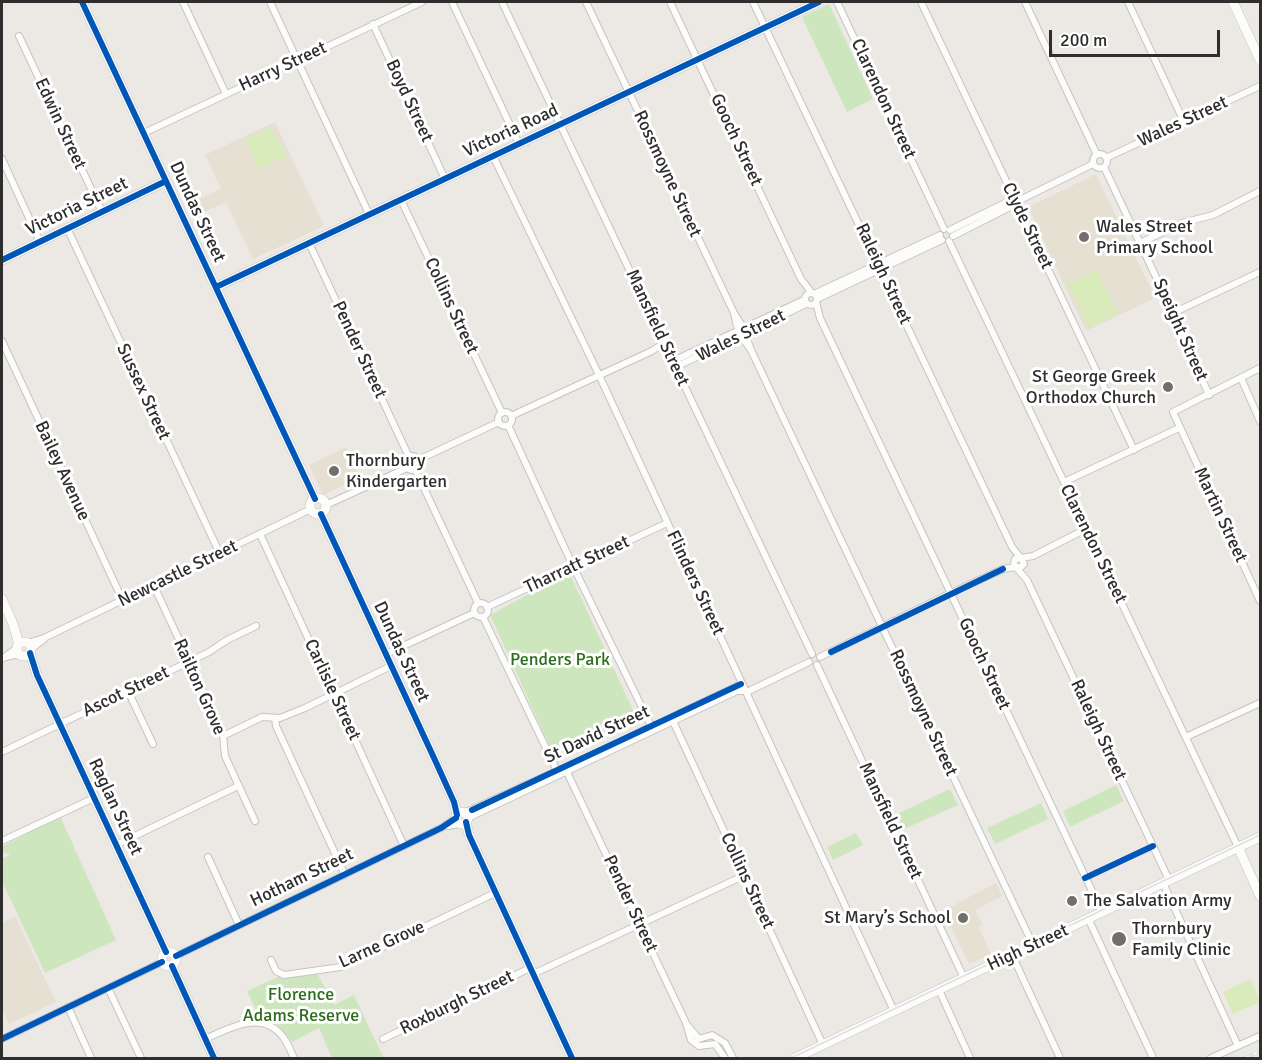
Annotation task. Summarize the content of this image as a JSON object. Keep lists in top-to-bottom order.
{
  "streets": {
    "street": [
      "Harry Street",
      "Clarendon Street",
      "Boyd Street",
      "Wales Street",
      "Edwin Street",
      "Victoria Road",
      "Gooch Street",
      "Rossmoyne Street",
      "Victoria Street",
      "Dundas Street",
      "Clyde Street",
      "Raleigh Street",
      "Collins Street",
      "Mansfield Street",
      "Speight Street",
      "Pender Street",
      "Sussex Street",
      "Bailey Avenue",
      "Martin Street",
      "Tharratt Street",
      "Newcastle Street",
      "Flinders Street",
      "Railton Grove",
      "Carlisle Street",
      "Ascot Street",
      "St David Street",
      "Raglan Street",
      "Hotham Street",
      "Larne Grove",
      "High Street",
      "Roxburgh Street"
    ]
  },
  "crossings": [
    ["Harry Street", "Boyd Street"],
    ["Harry Street", "Dundas Street"],
    ["Clarendon Street", "High Street"],
    ["Boyd Street", "Victoria Road"],
    ["Wales Street", "Gooch Street"],
    ["Wales Street", "Rossmoyne Street"],
    ["Wales Street", "Mansfield Street"],
    ["Wales Street", "Speight Street"],
    ["Edwin Street", "Victoria Street"],
    ["Victoria Road", "Gooch Street"],
    ["Victoria Road", "Rossmoyne Street"],
    ["Victoria Road", "Dundas Street"],
    ["Victoria Road", "Raleigh Street"],
    ["Victoria Road", "Collins Street"],
    ["Victoria Road", "Mansfield Street"],
    ["Victoria Road", "Pender Street"],
    ["Victoria Road", "Flinders Street"],
    ["Gooch Street", "High Street"],
    ["Rossmoyne Street", "High Street"],
    ["Victoria Street", "Dundas Street"],
    ["Victoria Street", "Sussex Street"],
    ["Dundas Street", "Newcastle Street"],
    ["Dundas Street", "St David Street"],
    ["Dundas Street", "Hotham Street"],
    ["Dundas Street", "Larne Grove"],
    ["Dundas Street", "Roxburgh Street"],
    ["Raleigh Street", "High Street"],
    ["Collins Street", "St David Street"],
    ["Collins Street", "High Street"],
    ["Collins Street", "Roxburgh Street"],
    ["Mansfield Street", "St David Street"],
    ["Mansfield Street", "High Street"],
    ["Pender Street", "St David Street"],
    ["Pender Street", "Roxburgh Street"],
    ["Sussex Street", "Newcastle Street"],
    ["Bailey Avenue", "Newcastle Street"],
    ["Tharratt Street", "Flinders Street"],
    ["Newcastle Street", "Railton Grove"],
    ["Newcastle Street", "Carlisle Street"],
    ["Newcastle Street", "Raglan Street"],
    ["Flinders Street", "St David Street"],
    ["Flinders Street", "High Street"],
    ["Railton Grove", "Ascot Street"],
    ["Carlisle Street", "Hotham Street"],
    ["Ascot Street", "Raglan Street"],
    ["St David Street", "Hotham Street"],
    ["Raglan Street", "Hotham Street"]
  ],
  "parks": ["Penders Park", "Florence Adams Reserve"],
  "places": [
    "Wales Street Primary School",
    "St George Greek Orthodox Church",
    "Thornbury Kindergarten",
    "The Salvation Army",
    "St Mary’s School",
    "Thornbury Family Clinic"
  ],
  "scale_bar": "200 m"
}
